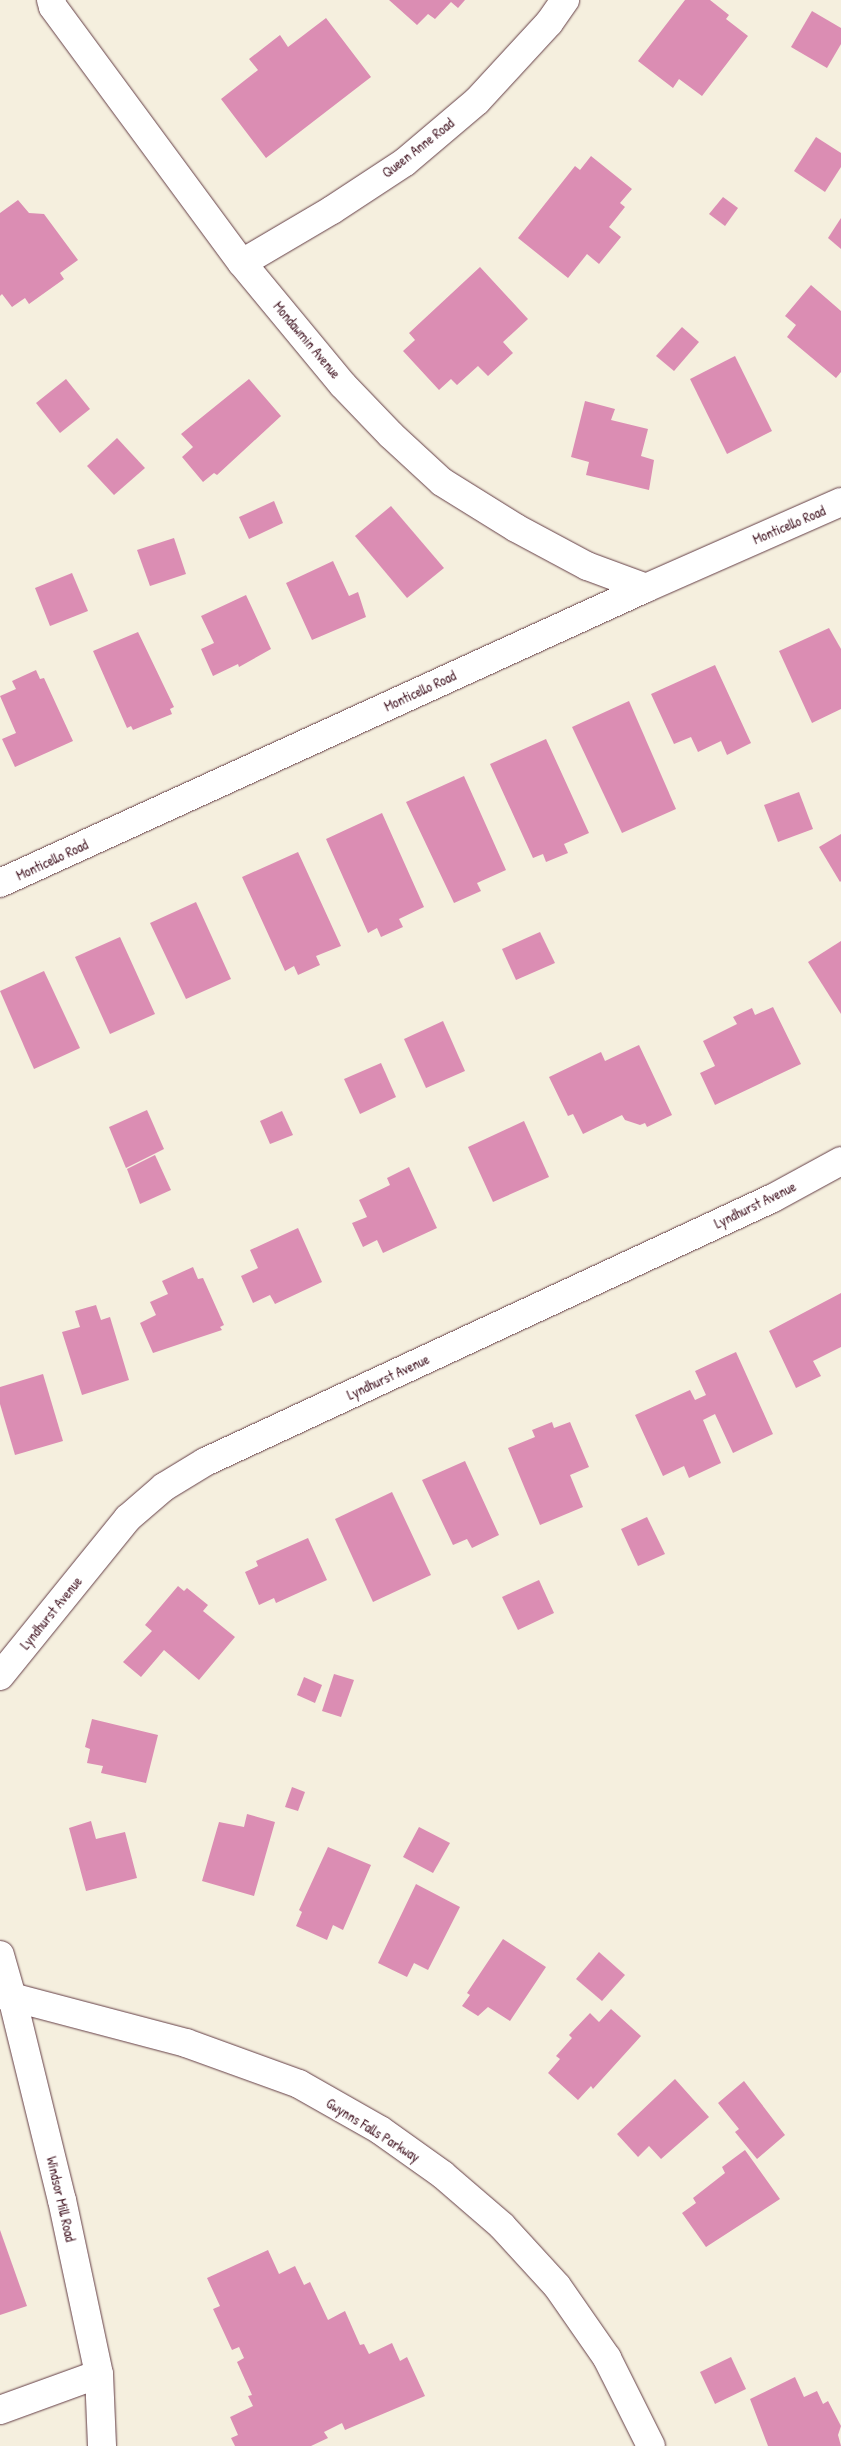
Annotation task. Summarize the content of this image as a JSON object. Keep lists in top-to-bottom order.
{
  "streets": {
    "street": [
      "Queen Anne Road",
      "Mondawmin Avenue",
      "Monticello Road",
      "Lyndhurst Avenue",
      "Gwynns Falls Parkway",
      "Windsor Mill Road"
    ]
  },
  "crossings": [
    ["Queen Anne Road", "Mondawmin Avenue"],
    ["Mondawmin Avenue", "Monticello Road"],
    ["Gwynns Falls Parkway", "Windsor Mill Road"]
  ]
}
